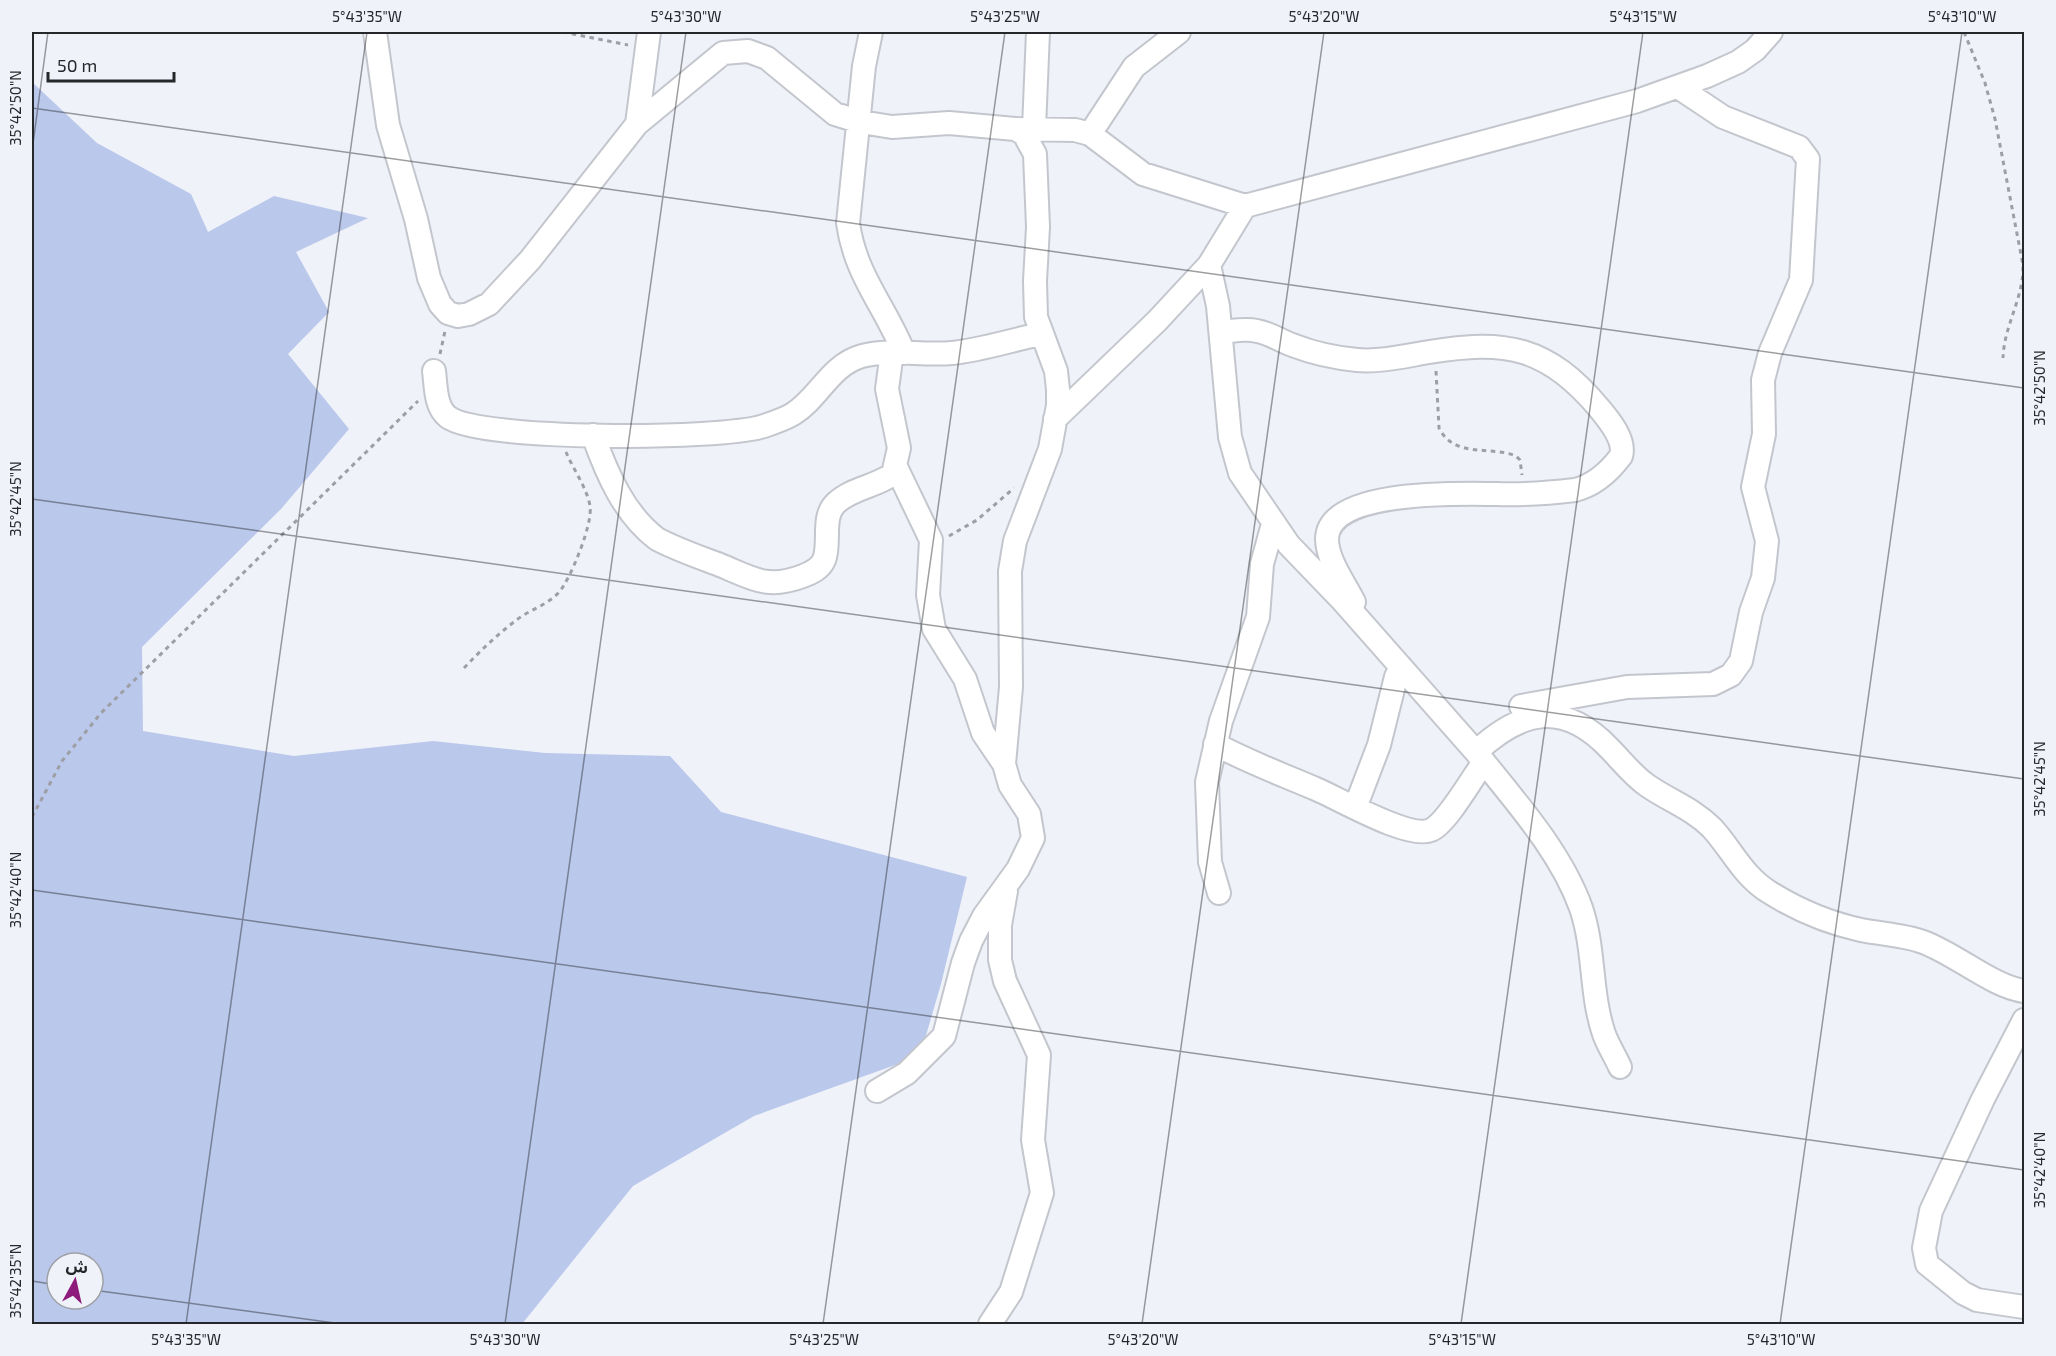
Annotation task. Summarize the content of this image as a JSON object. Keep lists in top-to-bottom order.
{
  "scale_bar": "50 m",
  "north": "top",
  "coordinates": [
    "5°43'35\"W",
    "5°43'30\"W",
    "5°43'25\"W",
    "5°43'20\"W",
    "5°43'15\"W",
    "5°43'10\"W",
    "35°42'50\"N",
    "35°42'45\"N",
    "35°42'40\"N",
    "35°42'35\"N"
  ]
}
